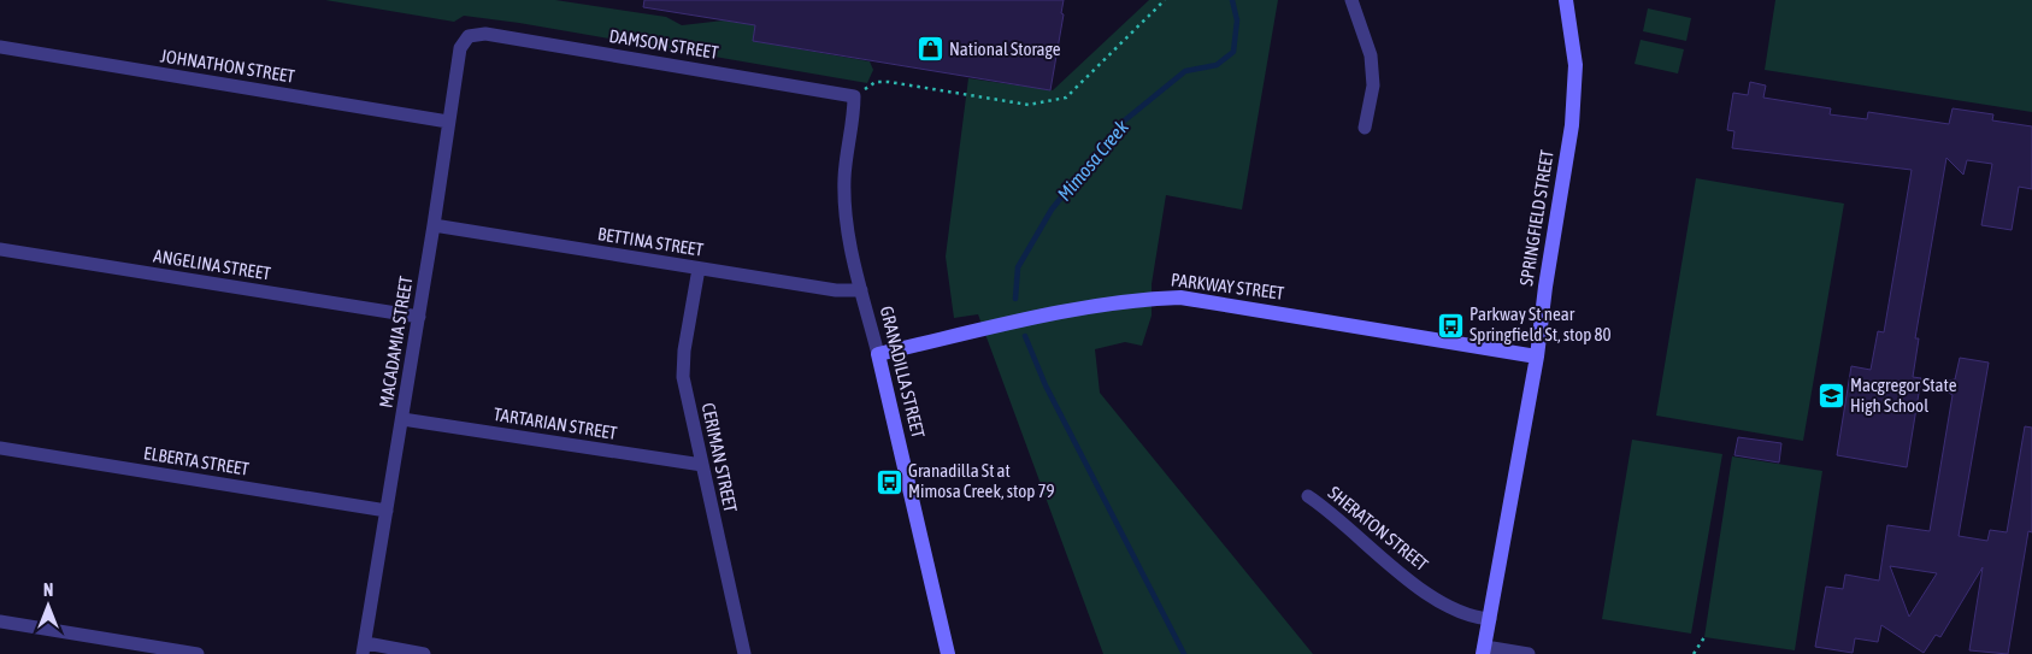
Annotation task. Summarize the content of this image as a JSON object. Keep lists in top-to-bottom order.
{
  "streets": {
    "street": [
      "DAMSON STREET",
      "JOHNATHON STREET",
      "SPRINGFIELD STREET",
      "BETTINA STREET",
      "ANGELINA STREET",
      "PARKWAY STREET",
      "MACADAMIA STREET",
      "GRANADILLA STREET",
      "TARTARIAN STREET",
      "CERIMAN STREET",
      "ELBERTA STREET",
      "SHERATON STREET"
    ]
  },
  "crossings": [
    ["DAMSON STREET", "MACADAMIA STREET"],
    ["DAMSON STREET", "GRANADILLA STREET"],
    ["JOHNATHON STREET", "MACADAMIA STREET"],
    ["SPRINGFIELD STREET", "PARKWAY STREET"],
    ["SPRINGFIELD STREET", "SHERATON STREET"],
    ["BETTINA STREET", "MACADAMIA STREET"],
    ["BETTINA STREET", "GRANADILLA STREET"],
    ["BETTINA STREET", "CERIMAN STREET"],
    ["ANGELINA STREET", "MACADAMIA STREET"],
    ["PARKWAY STREET", "GRANADILLA STREET"],
    ["MACADAMIA STREET", "TARTARIAN STREET"],
    ["MACADAMIA STREET", "ELBERTA STREET"],
    ["TARTARIAN STREET", "CERIMAN STREET"]
  ],
  "water": ["Mimosa Creek"],
  "places": {
    "shop": ["National Storage"],
    "bus stop": ["Parkway St near Springfield St, stop 80", "Granadilla St at Mimosa Creek, stop 79"],
    "school or university": ["Macgregor State High School"]
  },
  "north": "top"
}
